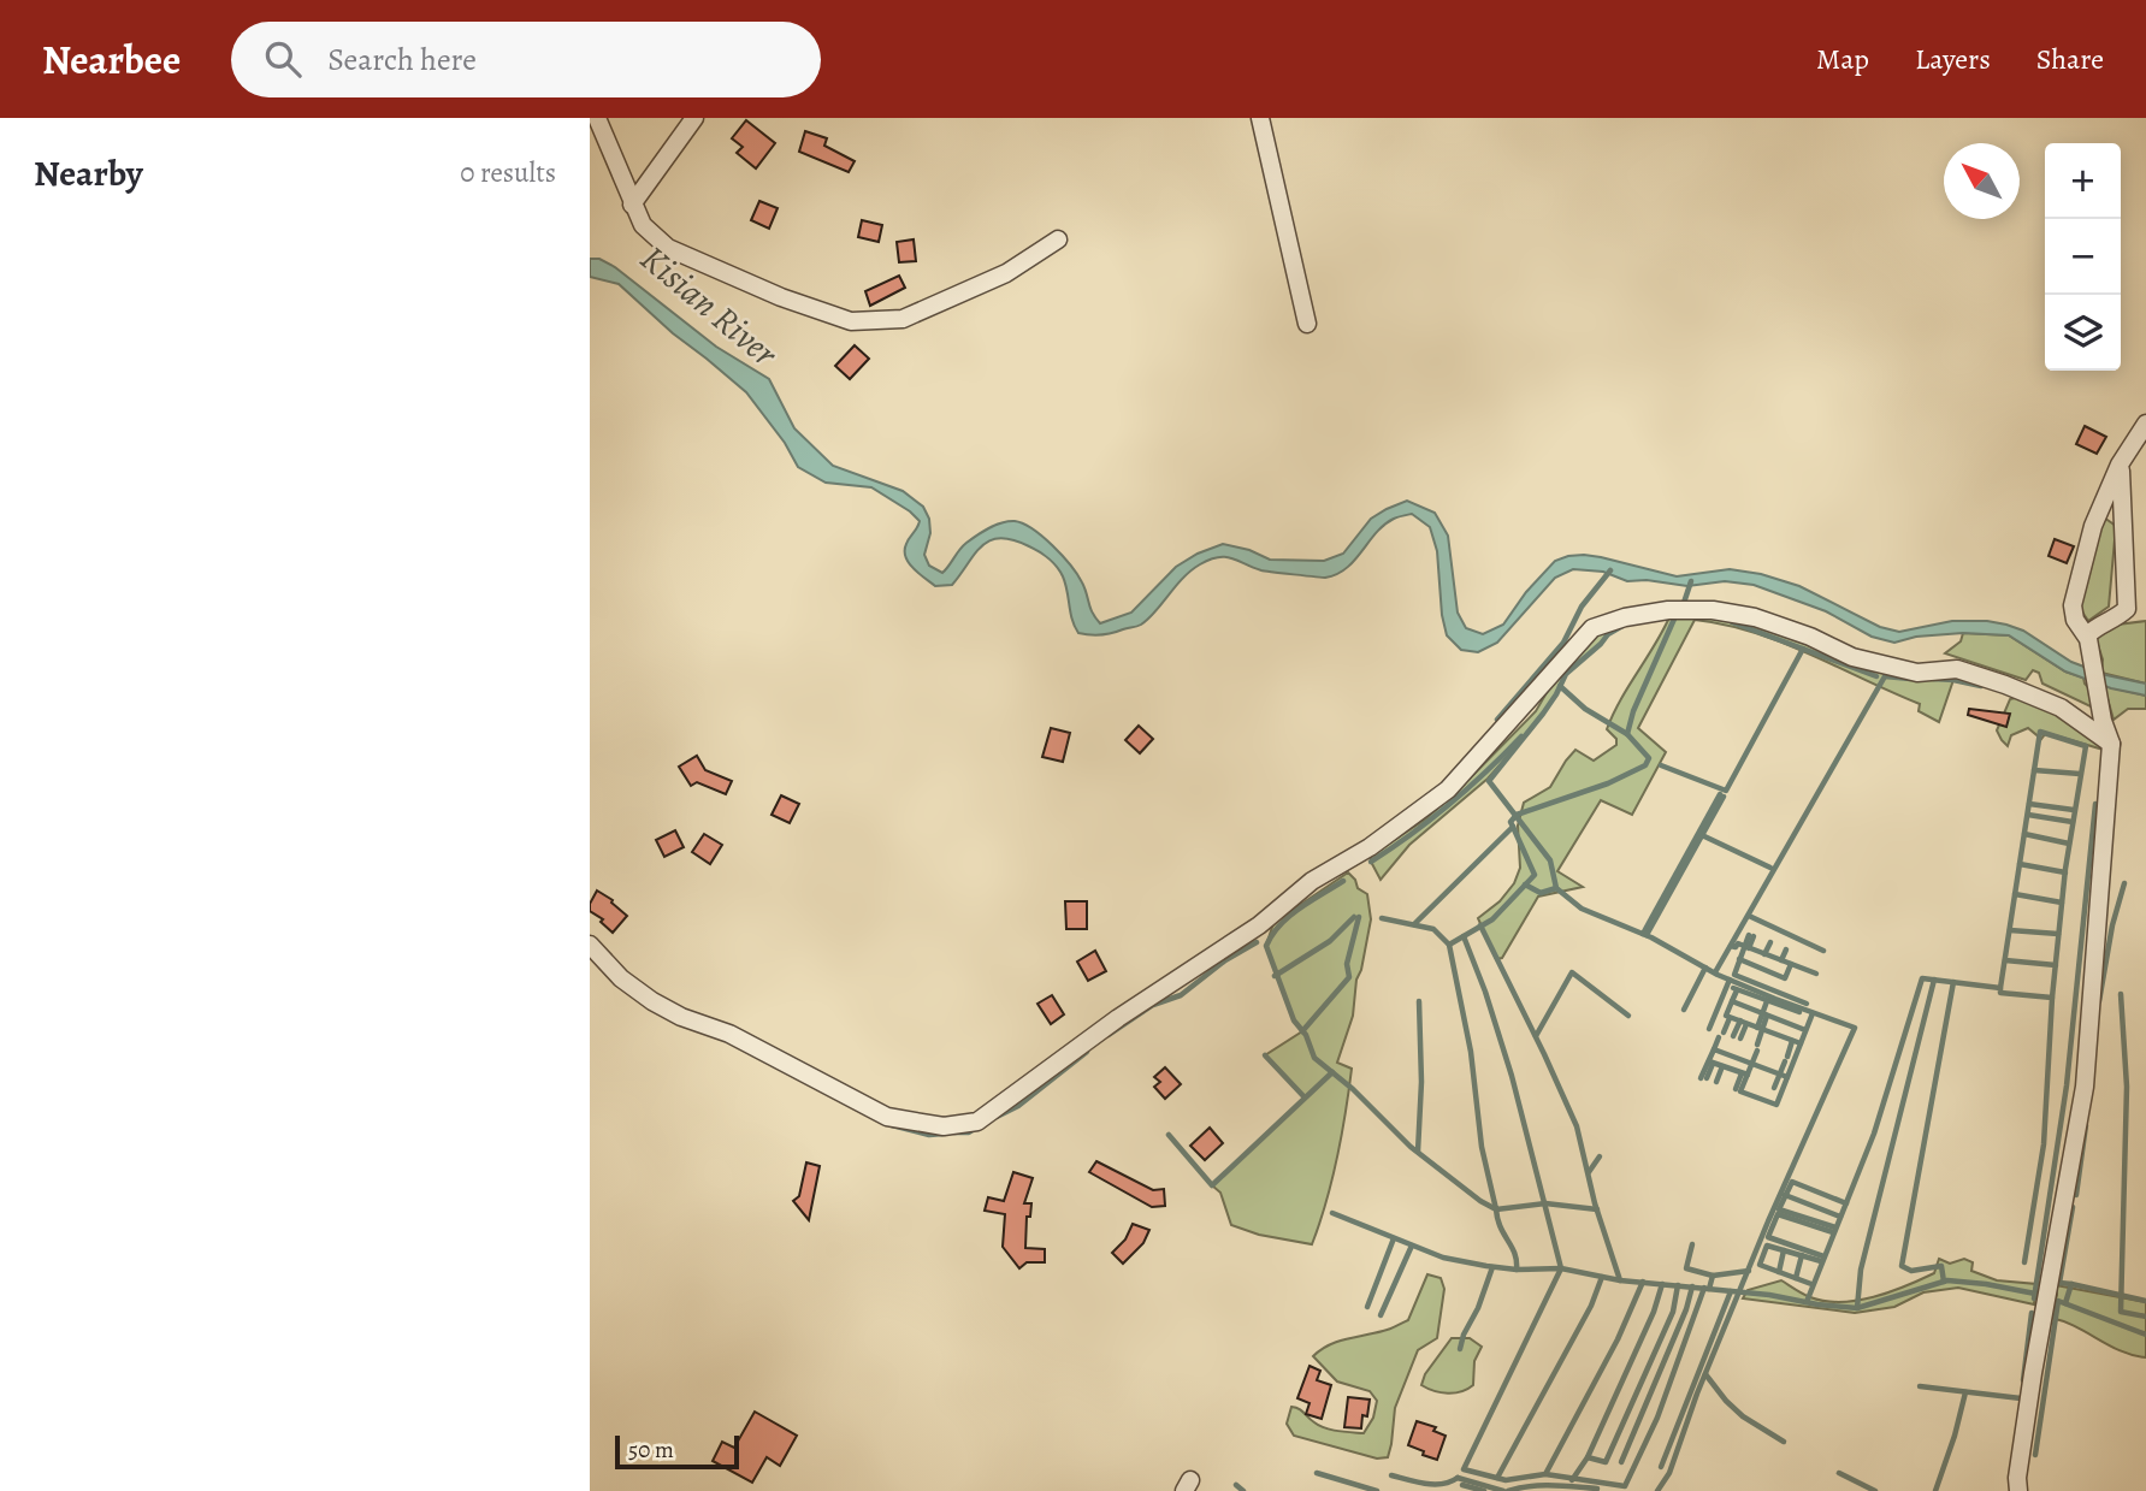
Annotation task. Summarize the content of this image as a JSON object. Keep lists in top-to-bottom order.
{
  "water": ["Kisian River"],
  "scale_bar": "50 m",
  "north": "top left",
  "page": {
    "header": "Nearbee",
    "search": "Search here",
    "nav": ["Map", "Layers", "Share"],
    "heading": ["Nearby", "0 results"],
    "map_buttons": ["+", "−"],
    "scale": "50 m"
  }
}
